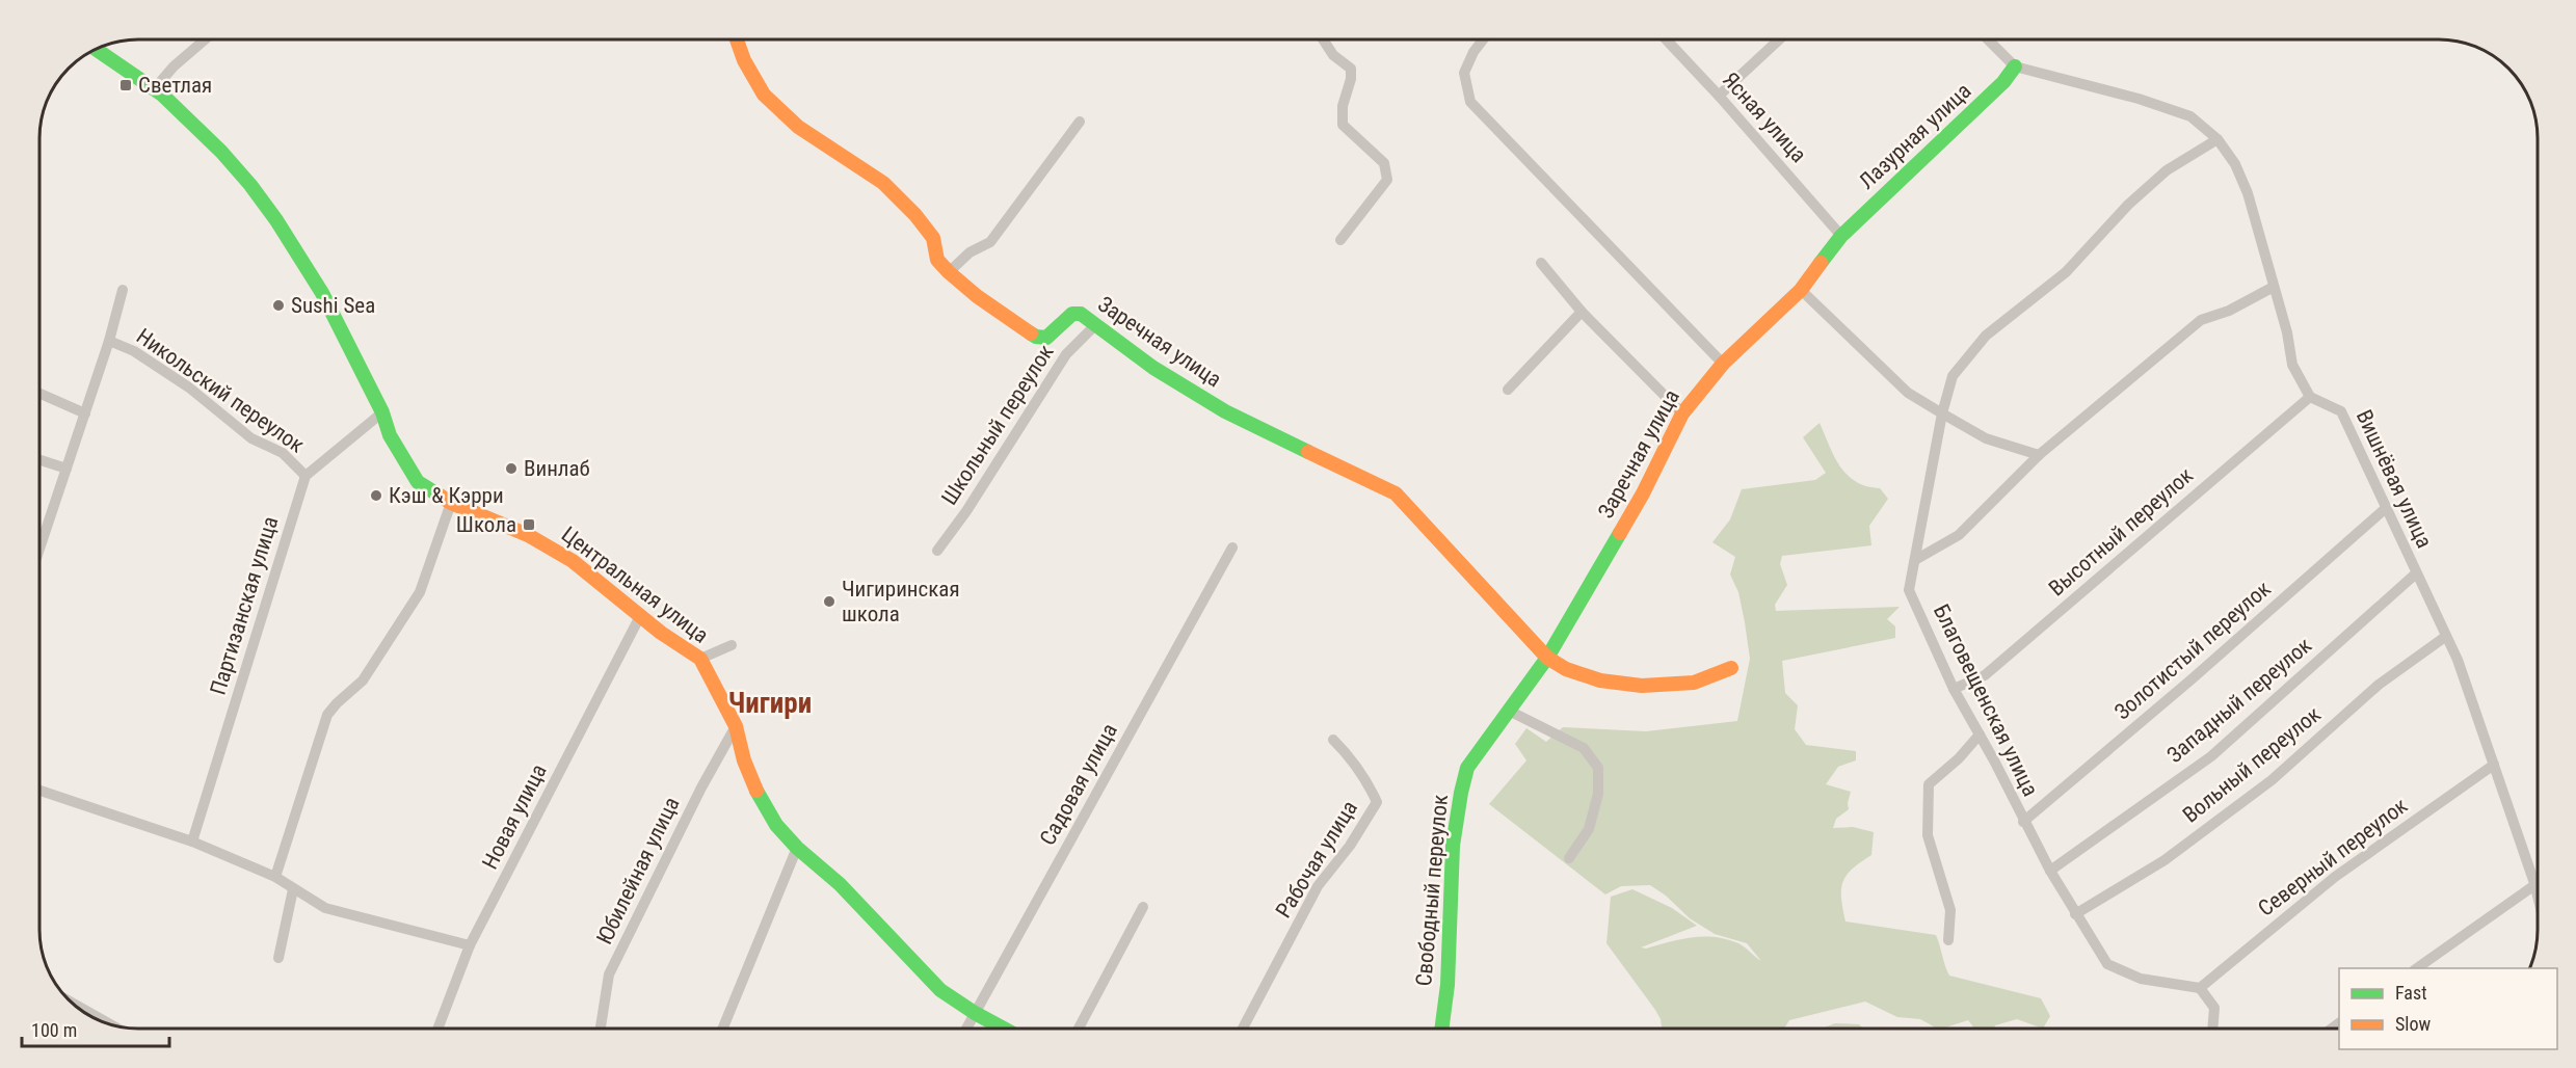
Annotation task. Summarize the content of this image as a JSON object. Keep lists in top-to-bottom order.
{
  "streets": {
    "street": [
      "Ясная улица",
      "Лазурная улица",
      "Заречная улица",
      "Никольский переулок",
      "Школьный переулок",
      "Вишнёвая улица",
      "Высотный переулок",
      "Центральная улица",
      "Партизанская улица",
      "Золотистый переулок",
      "Благовещенская улица",
      "Западный переулок",
      "Вольный переулок",
      "Садовая улица",
      "Новая улица",
      "Северный переулок",
      "Рабочая улица",
      "Юбилейная улица",
      "Свободный переулок"
    ]
  },
  "crossings": [
    ["Ясная улица", "Лазурная улица"],
    ["Ясная улица", "Заречная улица"],
    ["Лазурная улица", "Заречная улица"],
    ["Заречная улица", "Школьный переулок"],
    ["Заречная улица", "Свободный переулок"],
    ["Никольский переулок", "Партизанская улица"],
    ["Вишнёвая улица", "Высотный переулок"],
    ["Вишнёвая улица", "Золотистый переулок"],
    ["Вишнёвая улица", "Западный переулок"],
    ["Вишнёвая улица", "Вольный переулок"],
    ["Вишнёвая улица", "Северный переулок"],
    ["Высотный переулок", "Благовещенская улица"],
    ["Центральная улица", "Садовая улица"],
    ["Центральная улица", "Новая улица"],
    ["Центральная улица", "Юбилейная улица"],
    ["Золотистый переулок", "Благовещенская улица"],
    ["Благовещенская улица", "Западный переулок"],
    ["Благовещенская улица", "Вольный переулок"],
    ["Благовещенская улица", "Северный переулок"]
  ],
  "districts": ["Чигири"],
  "places": {
    "transit": ["Светлая", "Школа"],
    "other": [
      "Sushi Sea",
      "Винлаб",
      "Кэш & Кэрри",
      "Чигиринская школа"
    ]
  },
  "legend": ["Fast", "Slow"],
  "scale_bar": "100 m"
}
